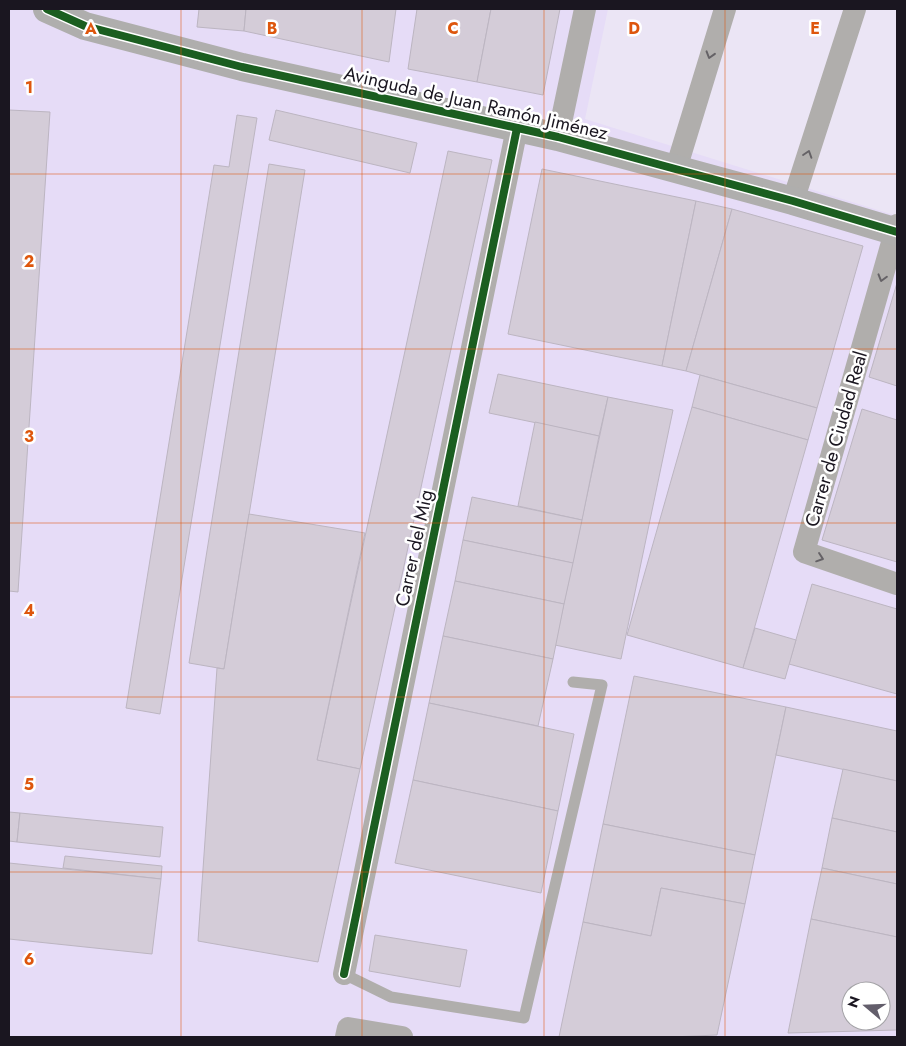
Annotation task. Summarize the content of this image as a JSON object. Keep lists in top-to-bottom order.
{
  "streets": {
    "street": ["Avinguda de Juan Ramón Jiménez", "Carrer de Ciudad Real", "Carrer del Mig"]
  },
  "crossings": [
    ["Avinguda de Juan Ramón Jiménez", "Carrer de Ciudad Real"],
    ["Avinguda de Juan Ramón Jiménez", "Carrer del Mig"]
  ],
  "one_way": ["Carrer de Ciudad Real"],
  "north": "left",
  "grid": {
    "columns": [
      "A",
      "B",
      "C",
      "D",
      "E"
    ],
    "rows": [
      "1",
      "2",
      "3",
      "4",
      "5",
      "6"
    ]
  }
}
